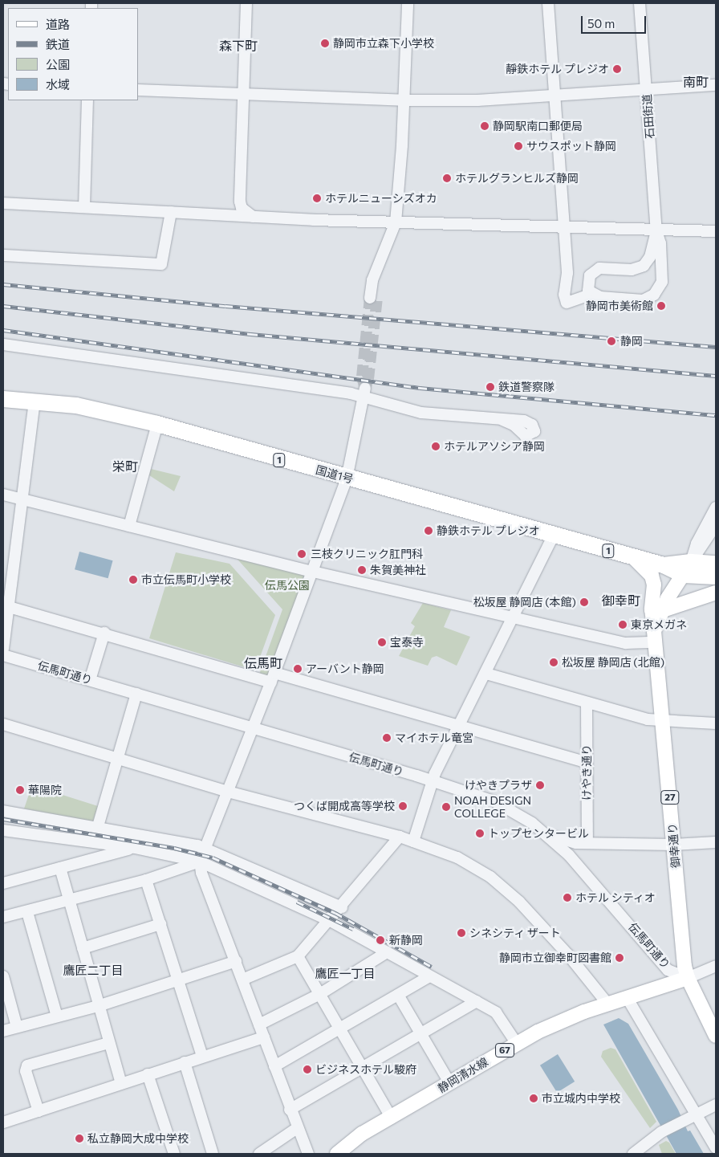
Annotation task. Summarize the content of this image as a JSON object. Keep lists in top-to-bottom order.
{
  "streets": {
    "highway": ["1", "国道1号"],
    "main road": [
      "27",
      "御幸通り",
      "67",
      "静岡清水線"
    ],
    "street": ["石田街道", "伝馬町通り", "けやき通り"]
  },
  "crossings": [
    ["国道1号", "27"],
    ["国道1号", "御幸通り"],
    ["伝馬町通り", "御幸通り"],
    ["伝馬町通り", "静岡清水線"],
    ["27", "御幸通り"],
    ["御幸通り", "静岡清水線"]
  ],
  "districts": [
    "森下町",
    "南町",
    "栄町",
    "御幸町",
    "伝馬町",
    "鷹匠二丁目",
    "鷹匠一丁目"
  ],
  "parks": ["伝馬公園"],
  "places": [
    "静岡市立森下小学校",
    "靜鉄ホテル プレジオ",
    "静岡駅南口郵便局",
    "サウスポット静岡",
    "ホテルグランヒルズ静岡",
    "ホテルニューシズオカ",
    "静岡市美術館",
    "静岡",
    "鉄道警察隊",
    "ホテルアソシア静岡",
    "静鉄ホテル プレジオ",
    "三枝クリニック肛門科",
    "朱賀美神社",
    "市立伝馬町小学校",
    "松坂屋 静岡店 (本館)",
    "東京メガネ",
    "宝泰寺",
    "松坂屋 静岡店 (北館)",
    "アーバント静岡",
    "マイホテル竜宮",
    "けやきプラザ",
    "華陽院",
    "つくば開成高等学校",
    "NOAH DESIGN COLLEGE",
    "トップセンタービル",
    "ホテル シティオ",
    "シネシティ ザート",
    "新静岡",
    "静岡市立御幸町図書館",
    "ビジネスホテル駿府",
    "市立城内中学校",
    "私立静岡大成中学校"
  ],
  "legend": [
    "道路",
    "鉄道",
    "公園",
    "水域"
  ],
  "scale_bar": "50 m"
}
